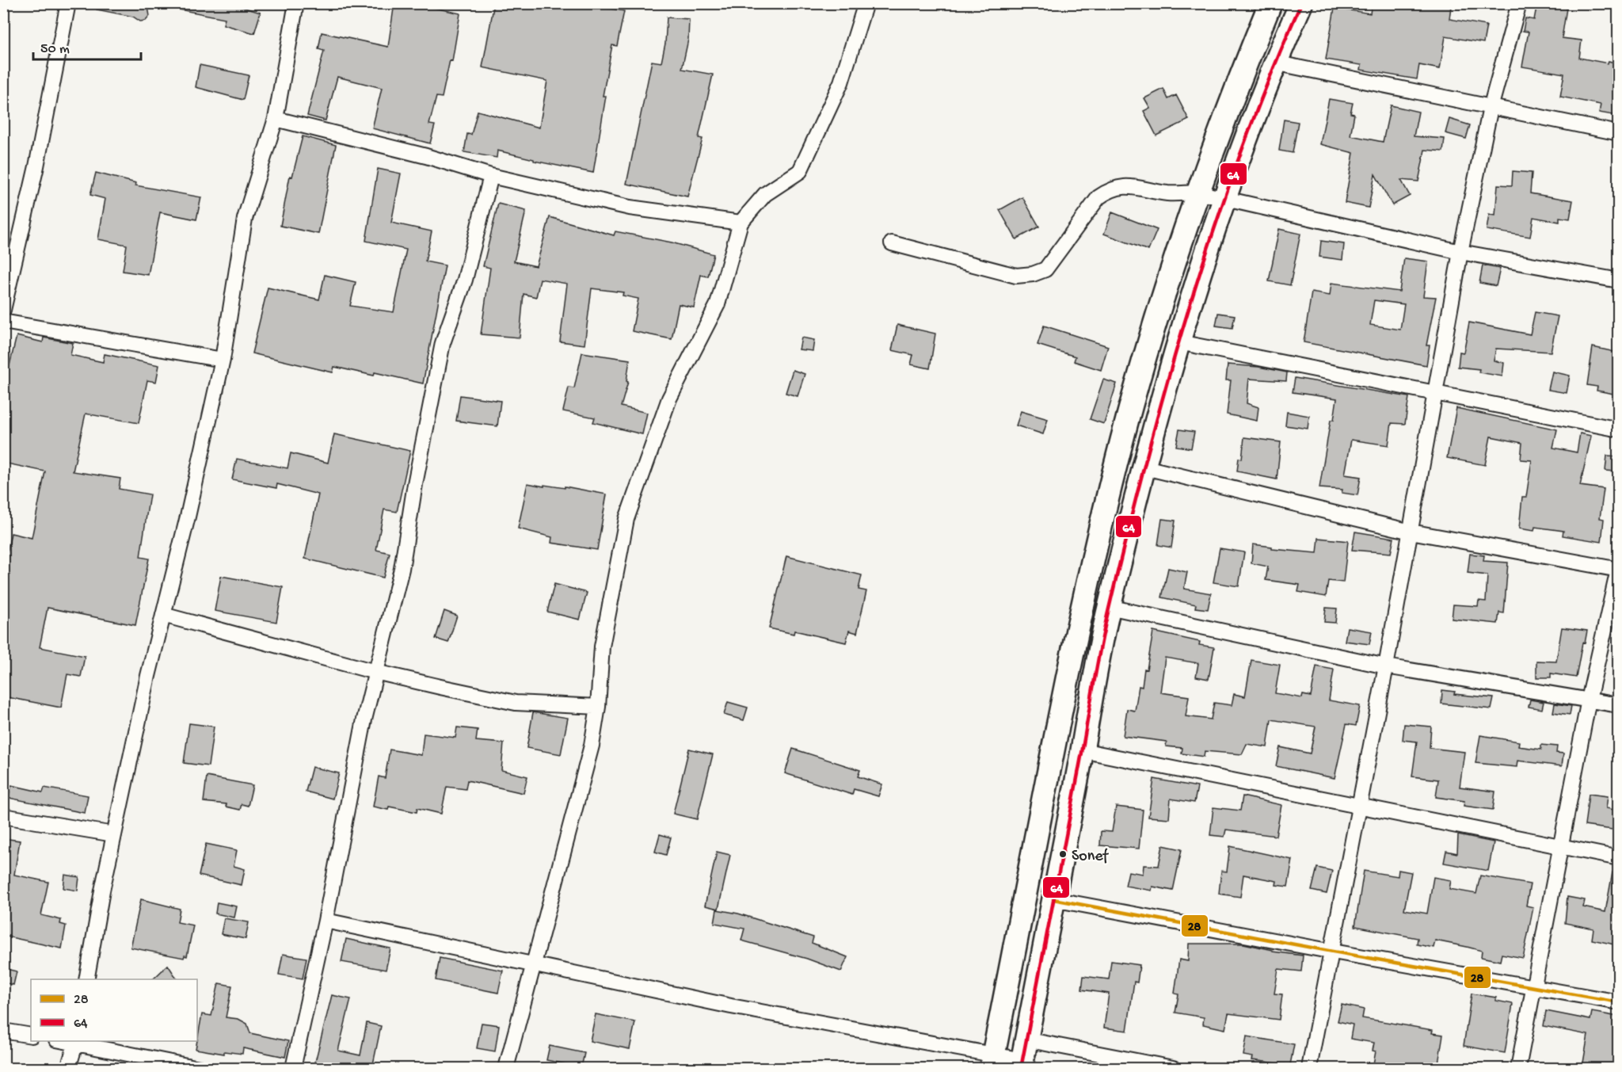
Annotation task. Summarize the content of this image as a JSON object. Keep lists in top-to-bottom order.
{
  "places": ["Sonef"],
  "lines": ["transit line 64", "transit line 28"],
  "legend": ["28", "64"],
  "scale_bar": "50 m"
}
